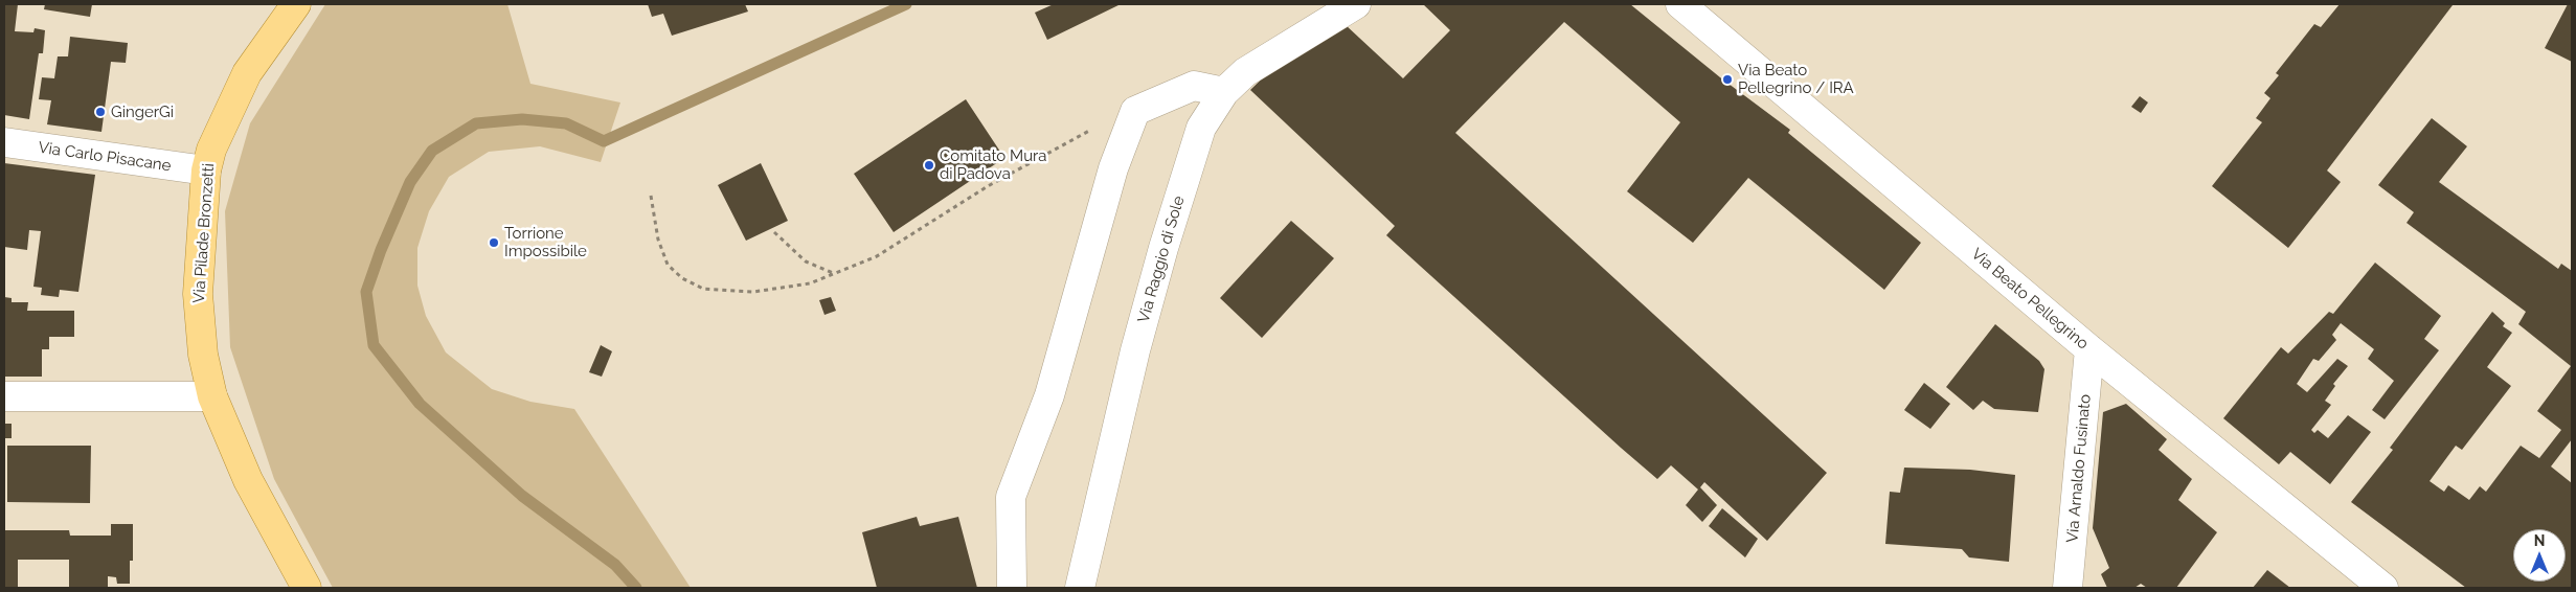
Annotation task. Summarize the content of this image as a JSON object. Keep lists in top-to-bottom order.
{
  "streets": {
    "main road": ["Via Pilade Bronzetti"],
    "street": [
      "Via Carlo Pisacane",
      "Via Raggio di Sole",
      "Via Beato Pellegrino",
      "Via Arnaldo Fusinato"
    ]
  },
  "crossings": [
    ["Via Carlo Pisacane", "Via Pilade Bronzetti"],
    ["Via Beato Pellegrino", "Via Arnaldo Fusinato"]
  ],
  "places": [
    "Via Beato Pellegrino / IRA",
    "GingerGi",
    "Comitato Mura di Padova",
    "Torrione Impossibile"
  ],
  "north": "top"
}
